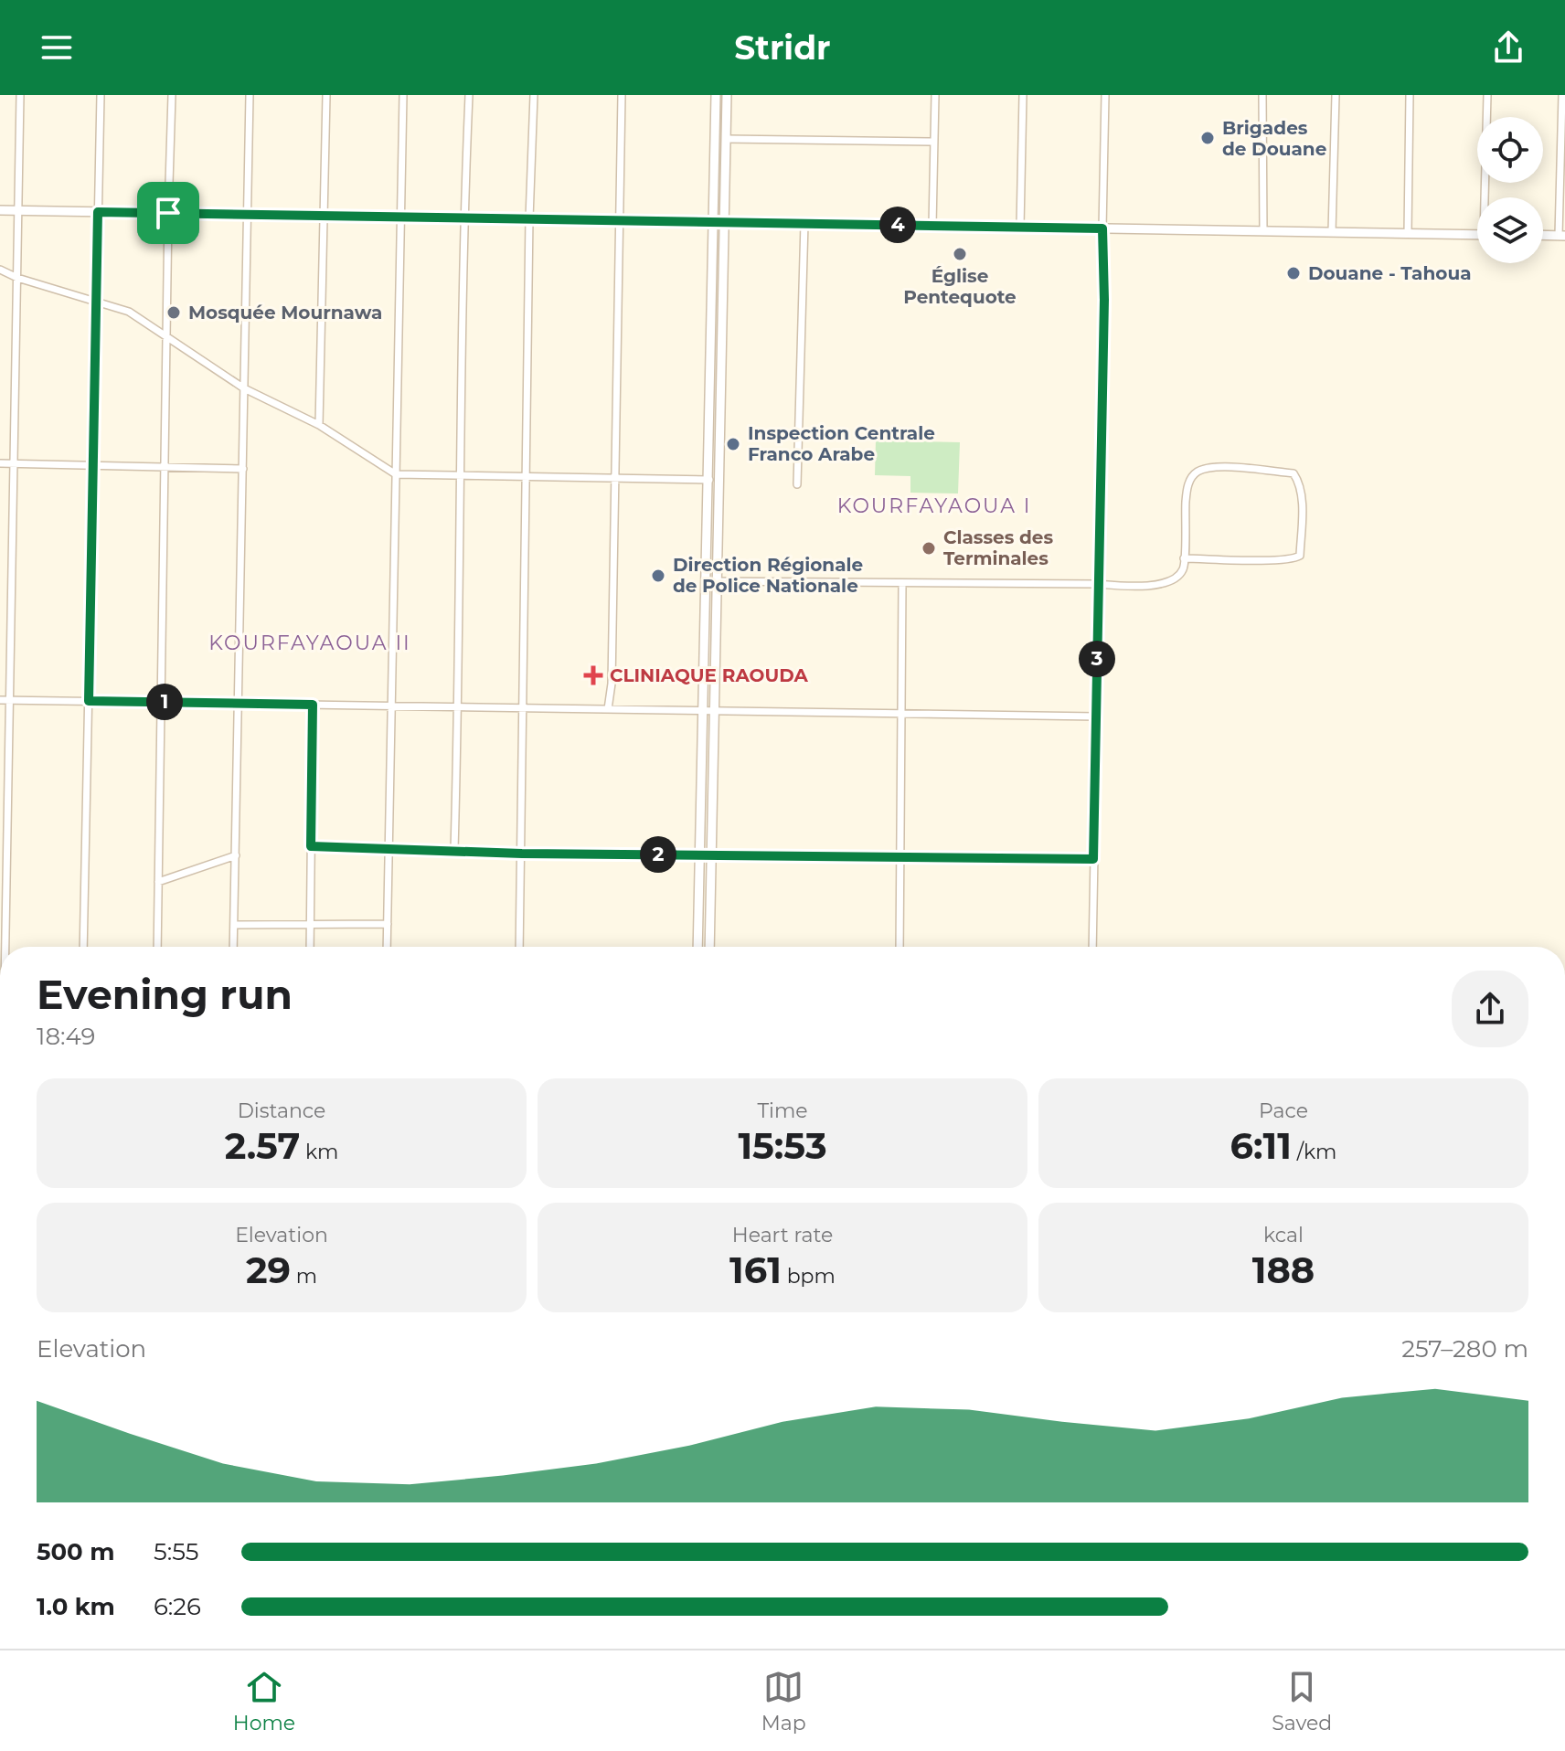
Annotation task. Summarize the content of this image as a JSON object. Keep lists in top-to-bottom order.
{
  "districts": ["KOURFAYAOUA I", "KOURFAYAOUA II"],
  "places": {
    "other": [
      "Brigades de Douane",
      "Église Pentequote",
      "Douane - Tahoua",
      "Mosquée Mournawa",
      "Inspection Centrale Franco Arabe",
      "Classes des Terminales",
      "Direction Régionale de Police Nationale"
    ],
    "health": ["CLINIAQUE RAOUDA"]
  },
  "page": {
    "header": "Stridr",
    "pins": [
      "4",
      "3",
      "1",
      "2"
    ],
    "heading": ["Evening run", "18:49"],
    "stats": [
      ["Distance", "2.57 km"],
      ["Time", "15:53"],
      ["Pace", "6:11 /km"],
      ["Elevation", "29 m"],
      ["Heart rate", "161 bpm"],
      ["kcal", "188"]
    ],
    "chart": ["Elevation", "257–280 m"],
    "list": [
      {
        "name": "500 m",
        "note": "5:55"
      },
      {
        "name": "1.0 km",
        "note": "6:26"
      }
    ],
    "tabs": ["Home", "Map", "Saved"]
  }
}
